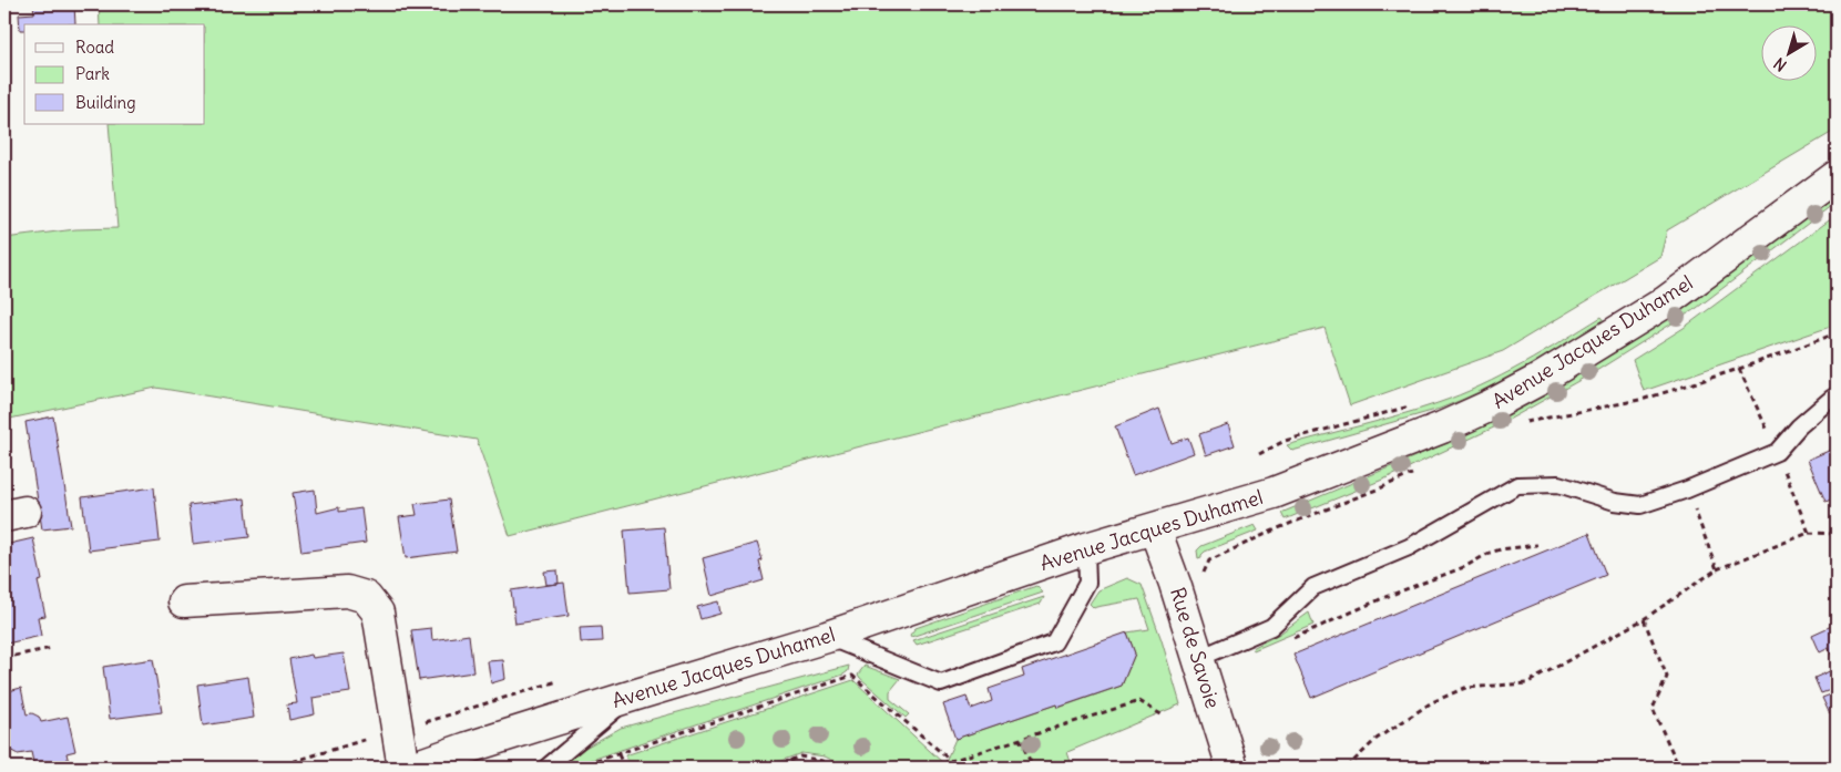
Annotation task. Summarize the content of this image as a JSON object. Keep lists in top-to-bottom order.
{
  "streets": {
    "main road": ["Avenue Jacques Duhamel", "Rue de Savoie"]
  },
  "crossings": [
    ["Avenue Jacques Duhamel", "Rue de Savoie"]
  ],
  "legend": ["Road", "Park", "Building"],
  "north": "bottom left"
}
